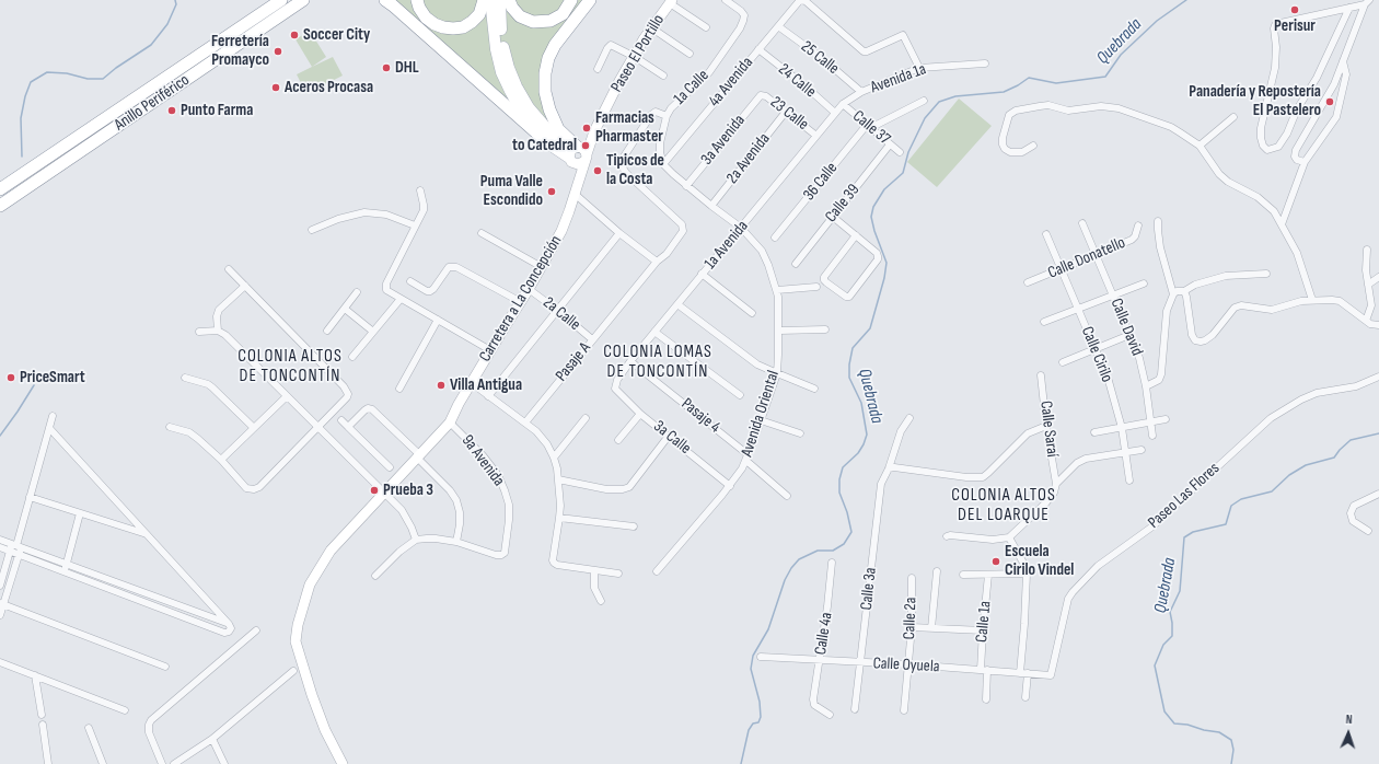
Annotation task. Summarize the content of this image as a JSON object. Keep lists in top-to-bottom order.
{
  "streets": {
    "highway": ["Anillo Periférico"],
    "main road": ["Paseo El Portillo", "Carretera a La Concepción"],
    "street": [
      "25 Calle",
      "Avenida 1a",
      "24 Calle",
      "4a Avenida",
      "1a Calle",
      "23 Calle",
      "Calle 37",
      "3a Avenida",
      "2a Avenida",
      "36 Calle",
      "Calle 39",
      "1a Avenida",
      "Calle Donatello",
      "2a Calle",
      "Calle David",
      "Calle Cirilo",
      "Pasaje A",
      "Avenida Oriental",
      "Pasaje 4",
      "Calle Saraí",
      "3a Calle",
      "9a Avenida",
      "Paseo Las Flores",
      "Calle 3a",
      "Calle 2a",
      "Calle 1a",
      "Calle 4a",
      "Calle Oyuela"
    ]
  },
  "crossings": [
    ["Paseo El Portillo", "Carretera a La Concepción"],
    ["25 Calle", "Avenida 1a"],
    ["25 Calle", "4a Avenida"],
    ["Avenida 1a", "Calle 37"],
    ["Avenida 1a", "1a Avenida"],
    ["24 Calle", "4a Avenida"],
    ["24 Calle", "1a Avenida"],
    ["4a Avenida", "Avenida Oriental"],
    ["1a Calle", "Pasaje A"],
    ["23 Calle", "3a Avenida"],
    ["23 Calle", "2a Avenida"],
    ["23 Calle", "1a Avenida"],
    ["Calle 37", "36 Calle"],
    ["Calle 37", "Calle 39"],
    ["Calle 37", "1a Avenida"],
    ["3a Avenida", "Avenida Oriental"],
    ["2a Avenida", "Avenida Oriental"],
    ["1a Avenida", "Avenida Oriental"],
    ["1a Avenida", "Pasaje 4"],
    ["1a Avenida", "3a Calle"],
    ["Calle Donatello", "Calle David"],
    ["Calle Donatello", "Calle Cirilo"],
    ["Carretera a La Concepción", "2a Calle"],
    ["Carretera a La Concepción", "9a Avenida"],
    ["2a Calle", "Pasaje A"],
    ["Avenida Oriental", "Pasaje 4"],
    ["Avenida Oriental", "3a Calle"],
    ["Paseo Las Flores", "Calle Oyuela"],
    ["Calle 3a", "Calle Oyuela"],
    ["Calle 2a", "Calle Oyuela"],
    ["Calle 1a", "Calle Oyuela"],
    ["Calle 4a", "Calle Oyuela"]
  ],
  "districts": ["COLONIA LOMAS DE TONCONTÍN", "COLONIA ALTOS DE TONCONTÍN", "COLONIA ALTOS DEL LOARQUE"],
  "water": ["Quebrada"],
  "places": [
    "Perisur",
    "Soccer City",
    "Ferretería Promayco",
    "DHL",
    "Aceros Procasa",
    "Panadería y Repostería El Pastelero",
    "Punto Farma",
    "Farmacias Pharmaster",
    "to Catedral",
    "Tipicos de la Costa",
    "Puma Valle Escondido",
    "PriceSmart",
    "Villa Antigua",
    "Prueba 3",
    "Escuela Cirilo Vindel"
  ],
  "north": "top"
}
